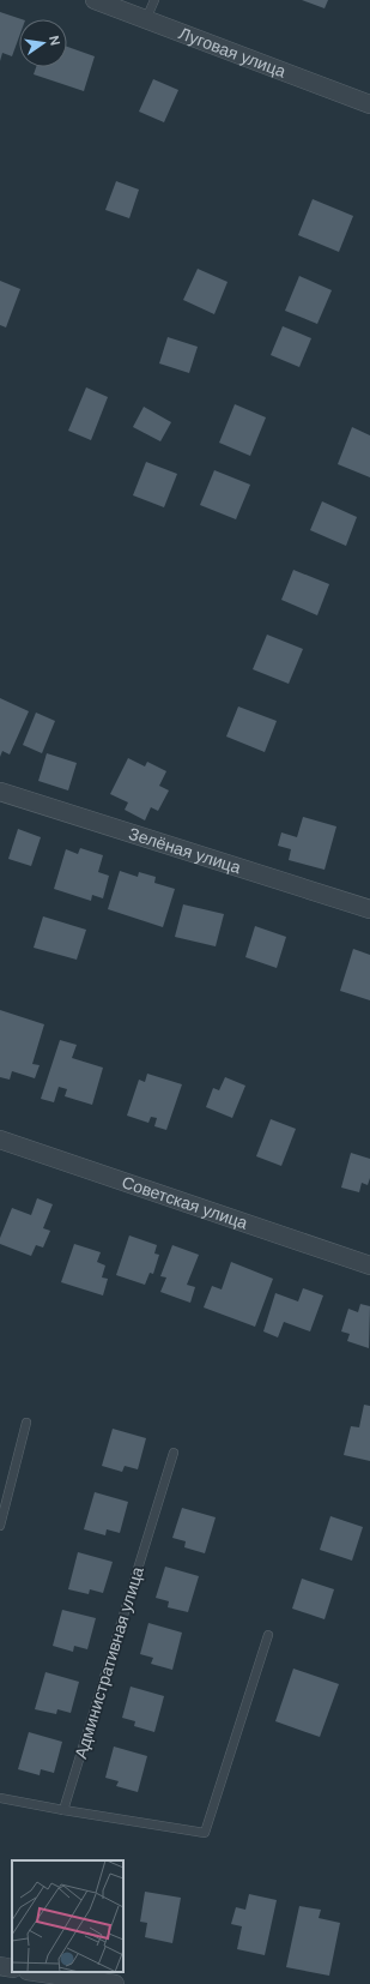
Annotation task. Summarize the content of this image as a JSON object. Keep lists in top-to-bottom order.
{
  "streets": {
    "street": ["Луговая улица", "Зелёная улица", "Советская улица"],
    "lane": ["Административная улица"]
  },
  "north": "right"
}
